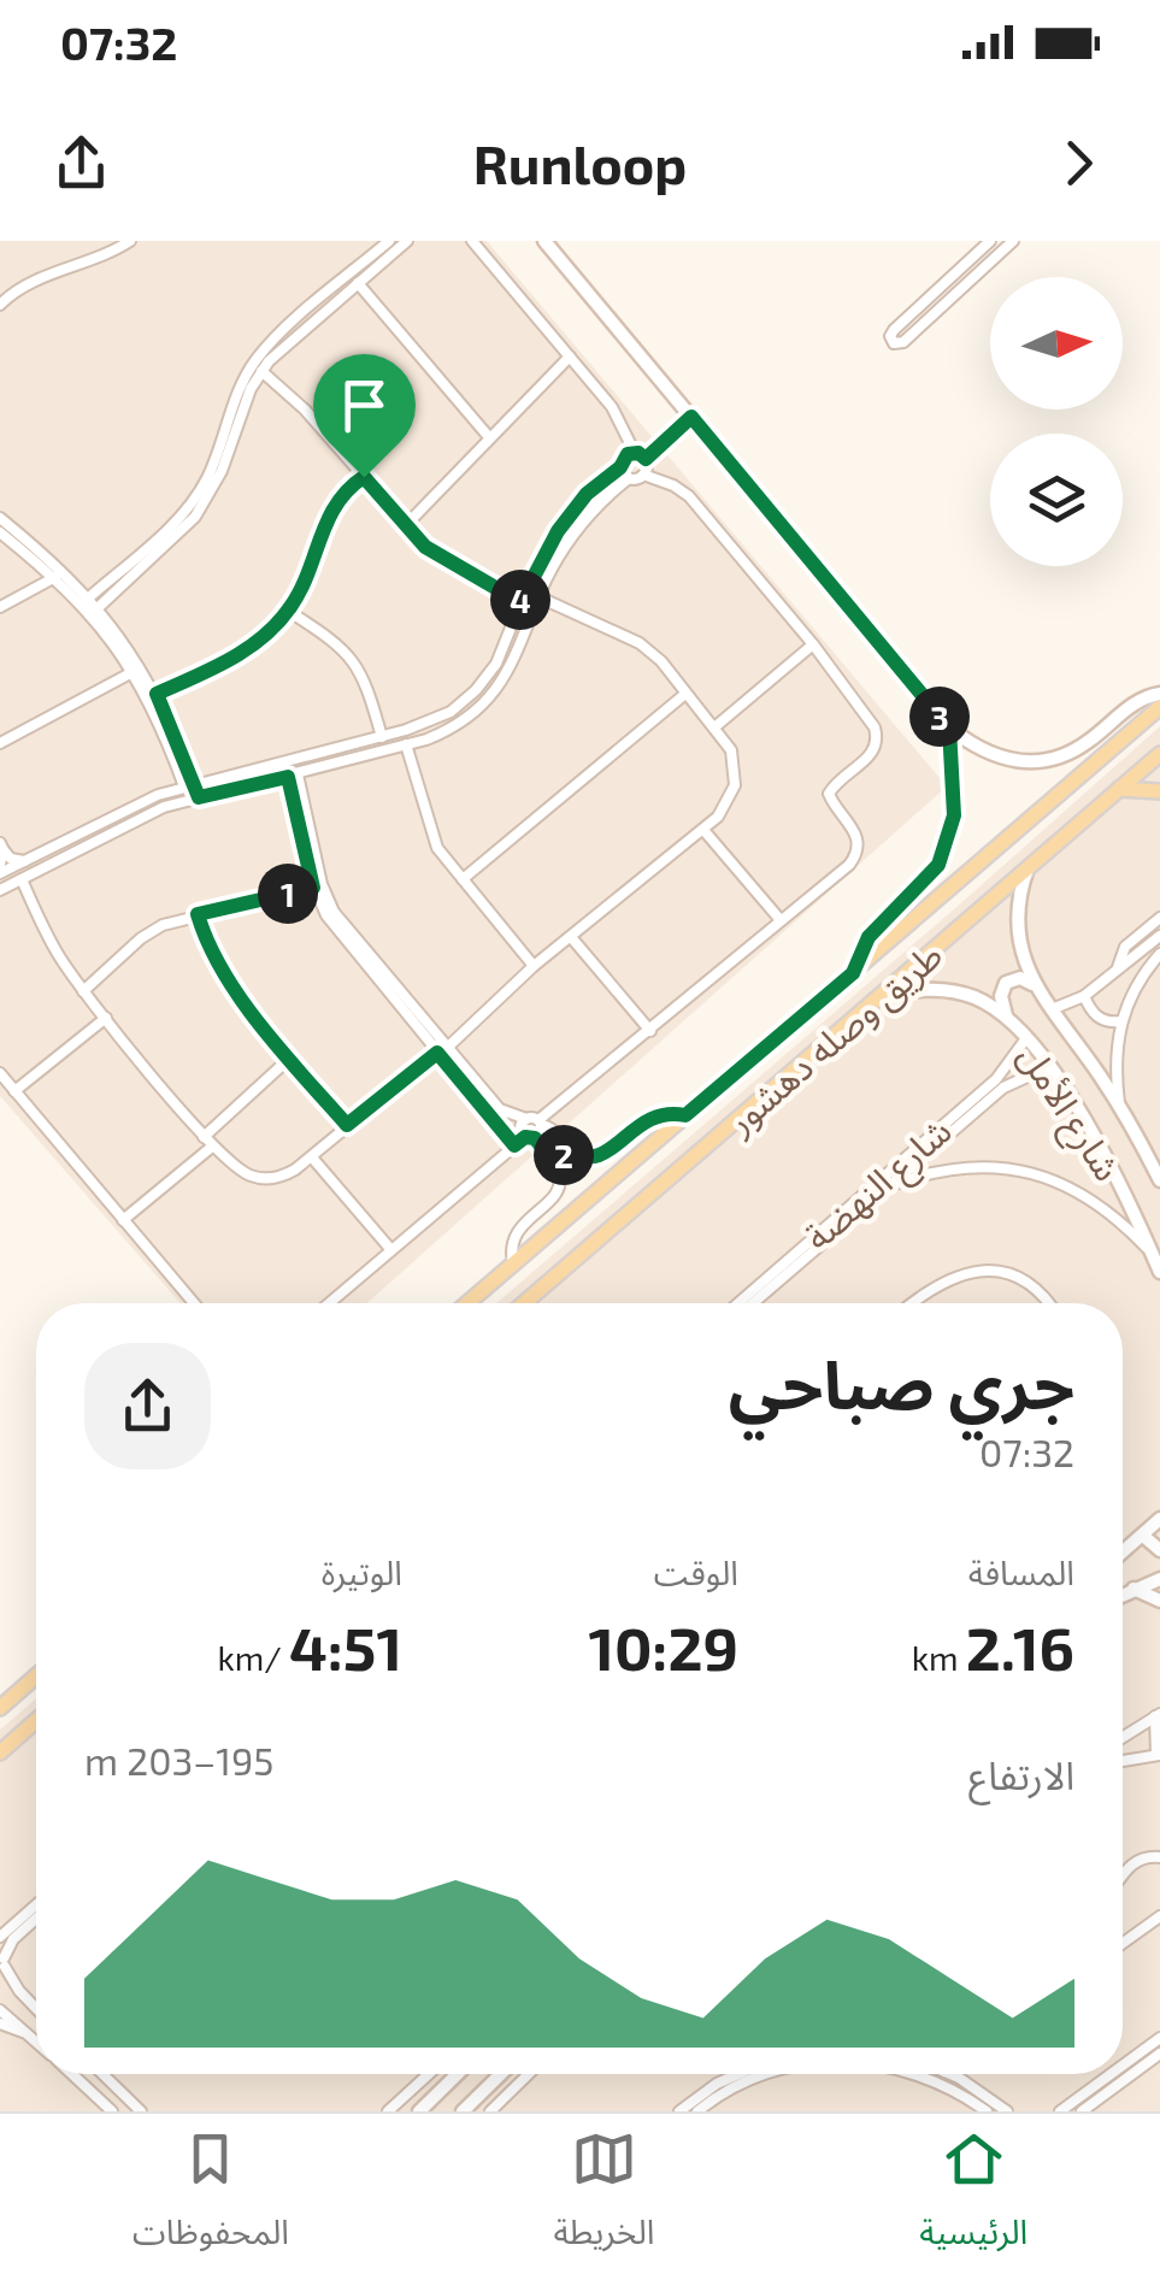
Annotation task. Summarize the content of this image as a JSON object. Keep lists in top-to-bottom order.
{
  "streets": {
    "main road": ["طريق وصله دهشور"],
    "street": ["شارع الأمل", "شارع النهضة"]
  },
  "crossings": [
    ["طريق وصله دهشور", "شارع الأمل"],
    ["شارع الأمل", "شارع النهضة"]
  ],
  "north": "right",
  "page": {
    "status": "07:32",
    "header": "Runloop",
    "pins": [
      "4",
      "3",
      "1",
      "2"
    ],
    "heading": ["جري صباحي", "07:32"],
    "stats": [
      ["المسافة", "2.16 km"],
      ["الوقت", "10:29"],
      ["الوتيرة", "4:51 /km"]
    ],
    "chart": ["الارتفاع", "195–203 m"],
    "tabs": ["الرئيسية", "الخريطة", "المحفوظات"]
  }
}
